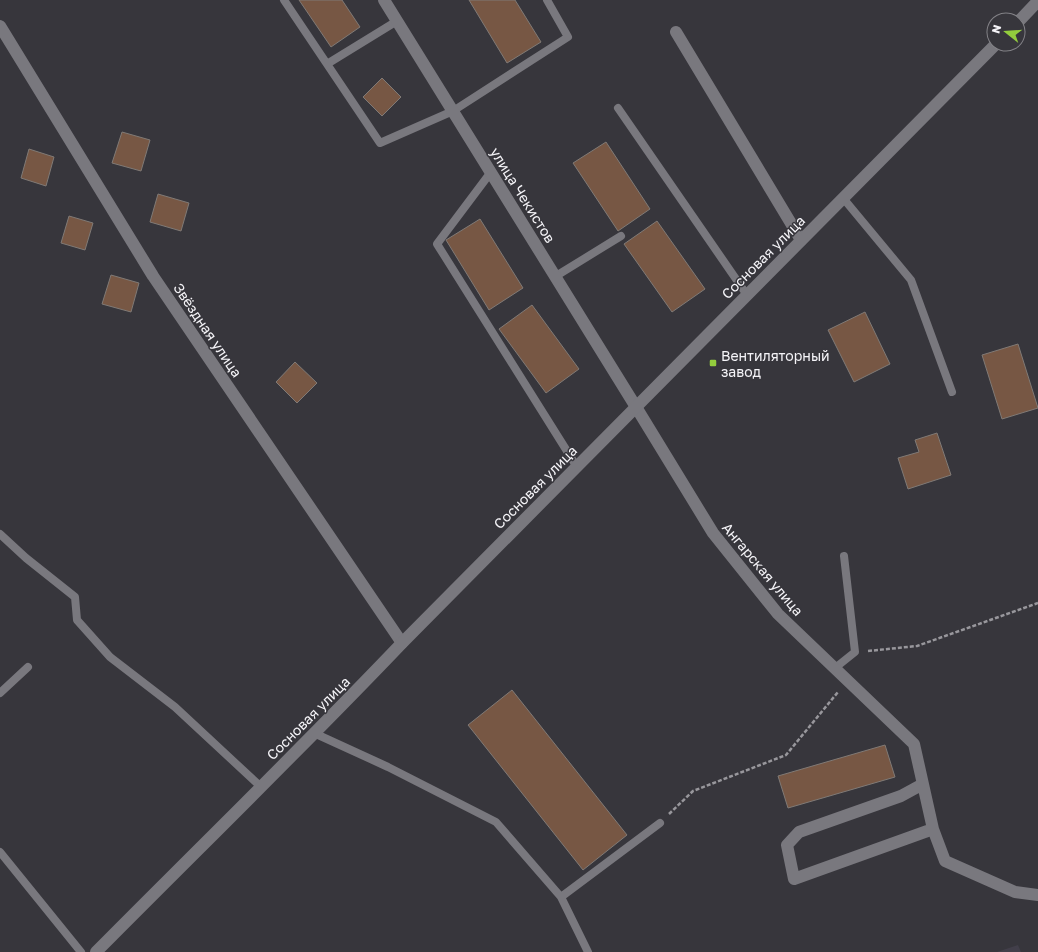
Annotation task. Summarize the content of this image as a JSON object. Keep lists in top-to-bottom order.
{
  "streets": {
    "street": [
      "улица Чекистов",
      "Сосновая улица",
      "Звёздная улица",
      "Ангарская улица"
    ]
  },
  "crossings": [
    ["улица Чекистов", "Сосновая улица"],
    ["улица Чекистов", "Ангарская улица"],
    ["Сосновая улица", "Звёздная улица"],
    ["Сосновая улица", "Ангарская улица"]
  ],
  "places": {
    "transit": ["Вентиляторный завод"]
  },
  "north": "left"
}
